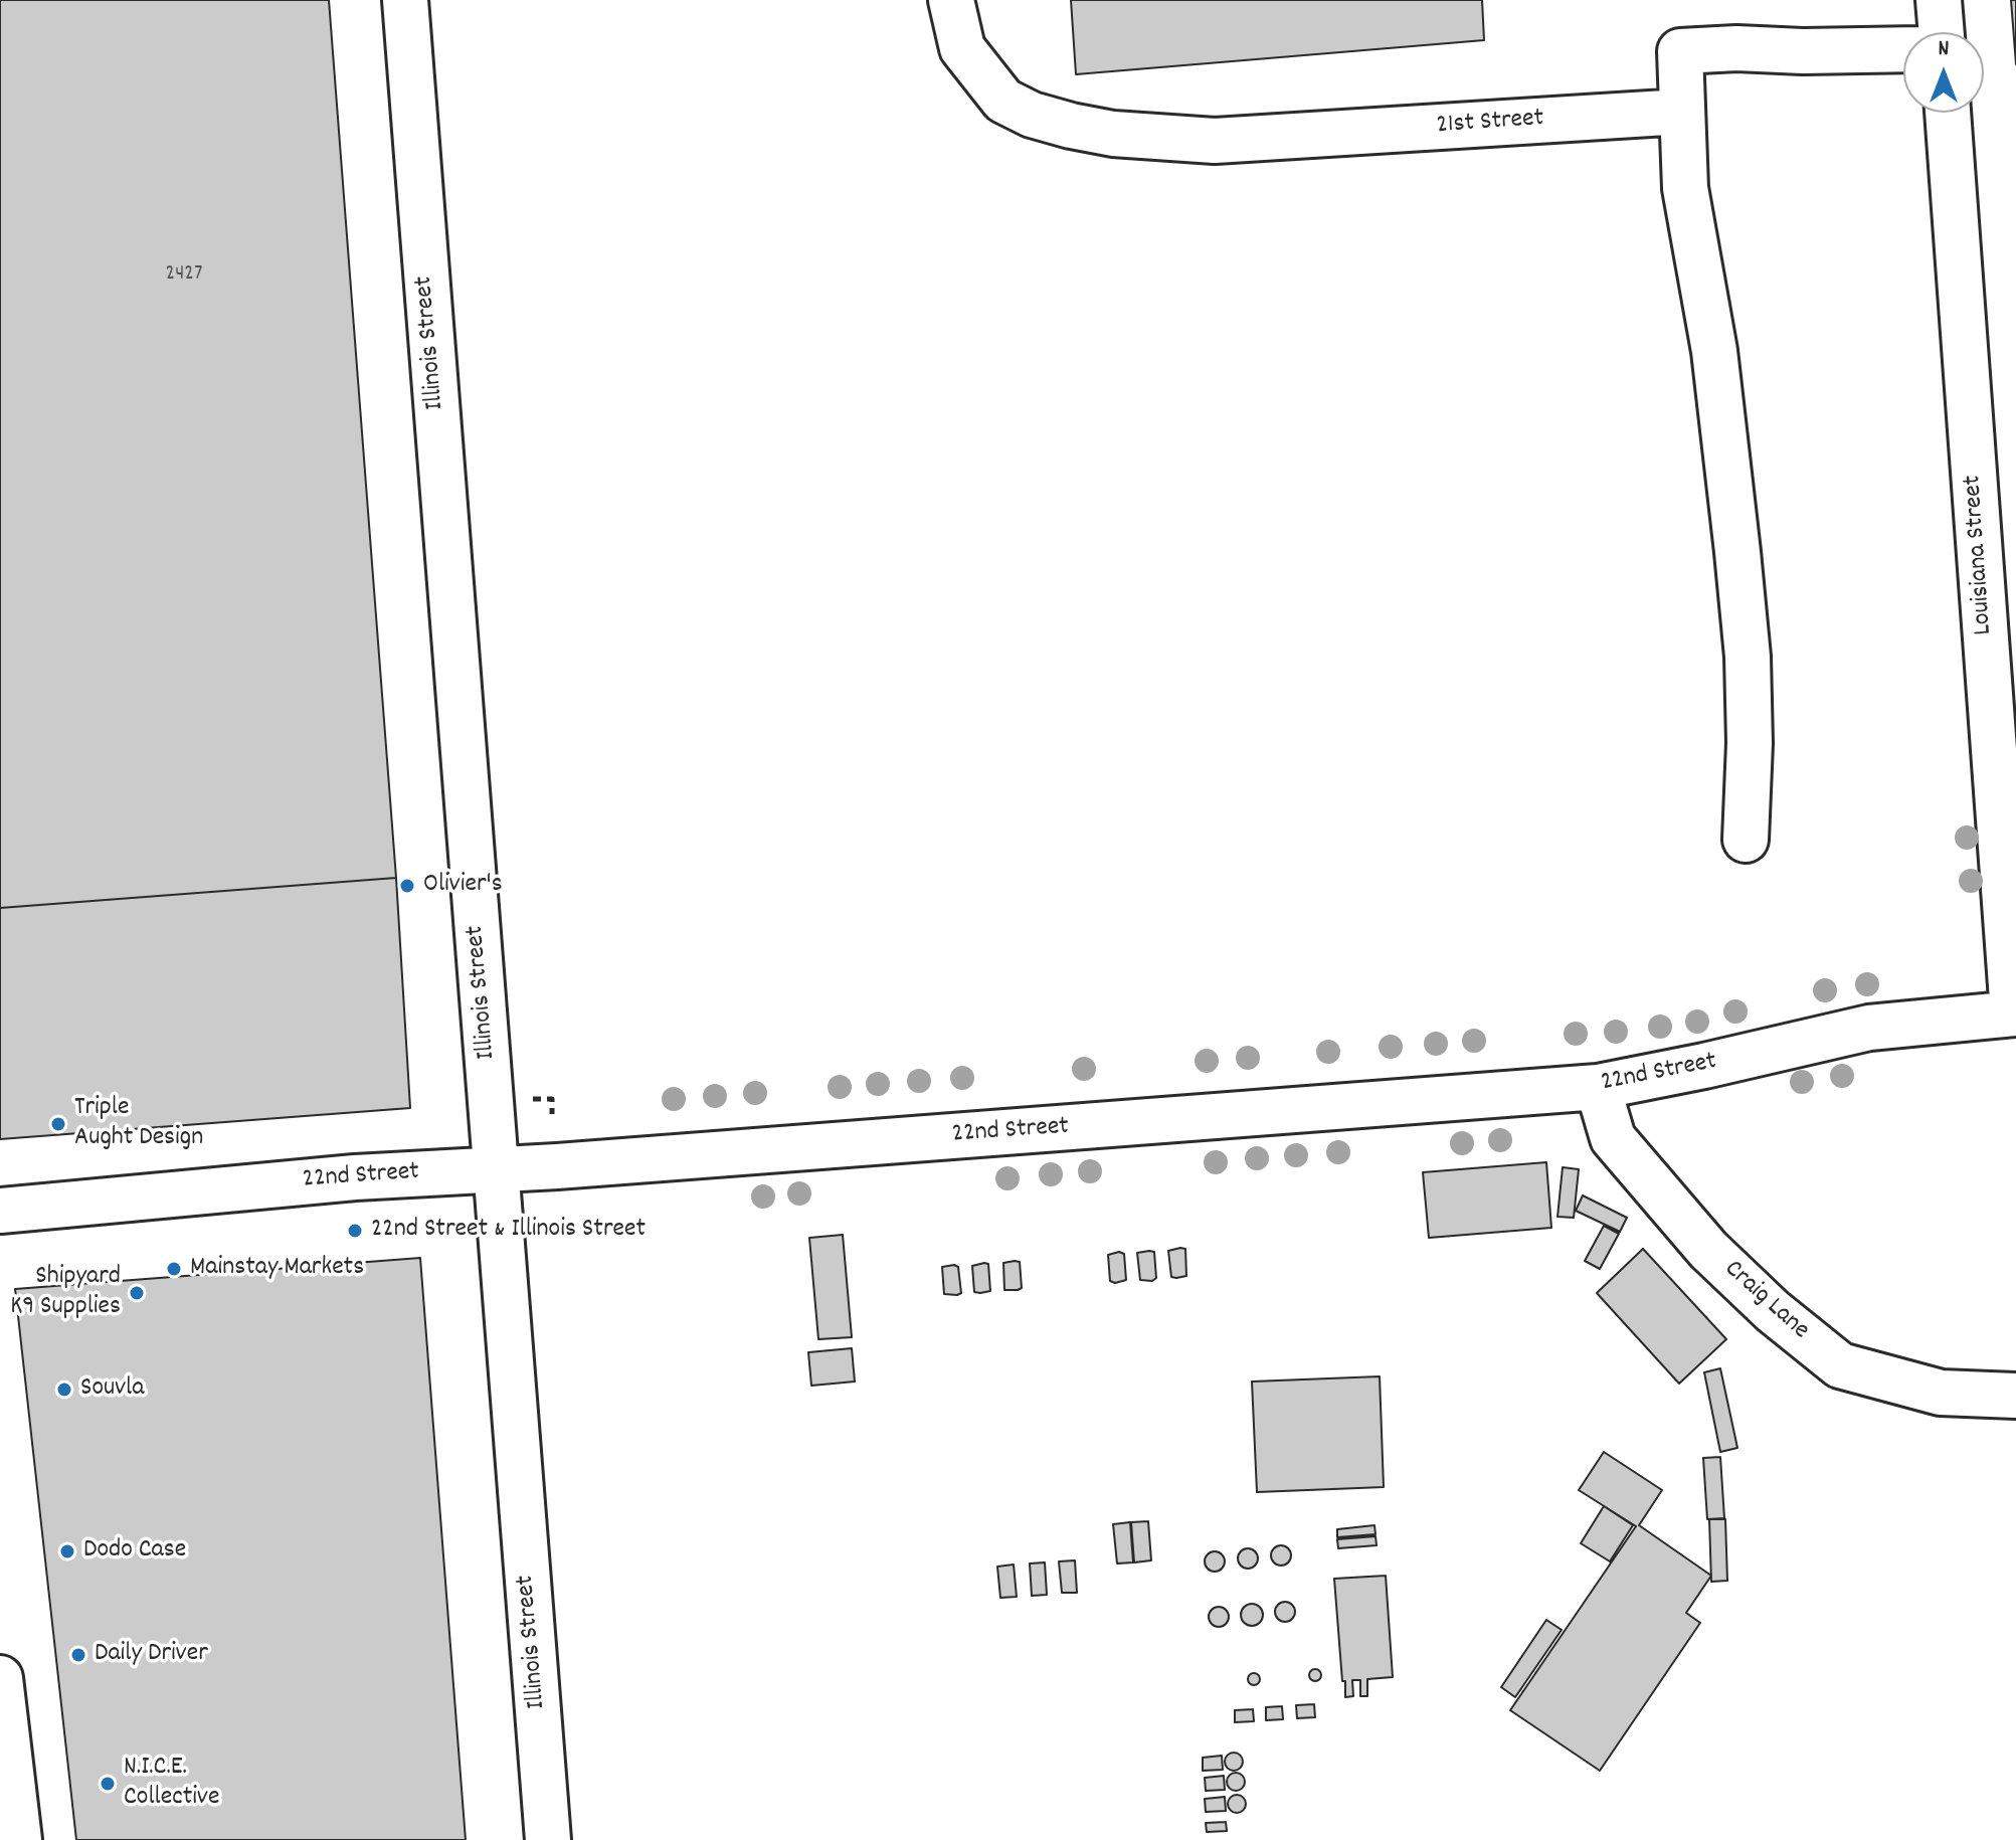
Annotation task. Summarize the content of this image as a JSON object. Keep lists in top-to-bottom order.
{
  "streets": {
    "street": [
      "21st Street",
      "Illinois Street",
      "Louisiana Street",
      "22nd Street",
      "Craig Lane"
    ]
  },
  "crossings": [
    ["Illinois Street", "22nd Street"],
    ["Louisiana Street", "22nd Street"],
    ["22nd Street", "Craig Lane"]
  ],
  "places": [
    "Olivier's",
    "Triple Aught Design",
    "22nd Street & Illinois Street",
    "Mainstay Markets",
    "Shipyard K9 Supplies",
    "Souvla",
    "Dodo Case",
    "Daily Driver",
    "N.I.C.E. Collective"
  ],
  "house_numbers": ["2427"],
  "north": "top"
}
